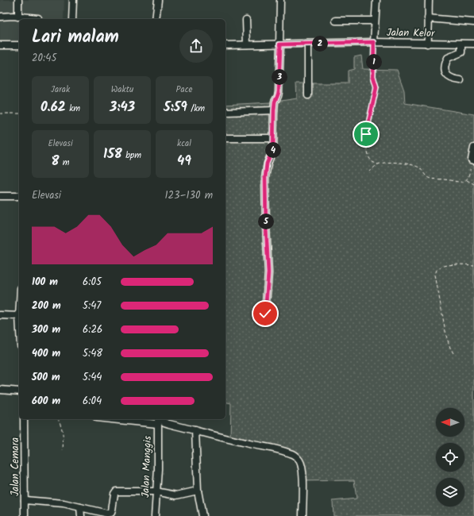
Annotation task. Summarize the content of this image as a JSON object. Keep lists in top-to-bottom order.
{
  "streets": {
    "street": ["Jalan Kelor", "Jalan Cemara", "Jalan Manggis"]
  },
  "north": "left",
  "page": {
    "heading": ["Lari malam", "20:45"],
    "pins": [
      "2",
      "1",
      "3",
      "4",
      "5"
    ],
    "stats": [
      ["Jarak", "0.62 km"],
      ["Waktu", "3:43"],
      ["Pace", "5:59 /km"],
      ["Elevasi", "8 m"],
      ["158 bpm"],
      ["kcal", "49"]
    ],
    "chart": ["Elevasi", "123–130 m"],
    "list": [
      {
        "name": "100 m",
        "note": "6:05"
      },
      {
        "name": "200 m",
        "note": "5:47"
      },
      {
        "name": "300 m",
        "note": "6:26"
      },
      {
        "name": "400 m",
        "note": "5:48"
      },
      {
        "name": "500 m",
        "note": "5:44"
      },
      {
        "name": "600 m",
        "note": "6:04"
      }
    ]
  }
}
